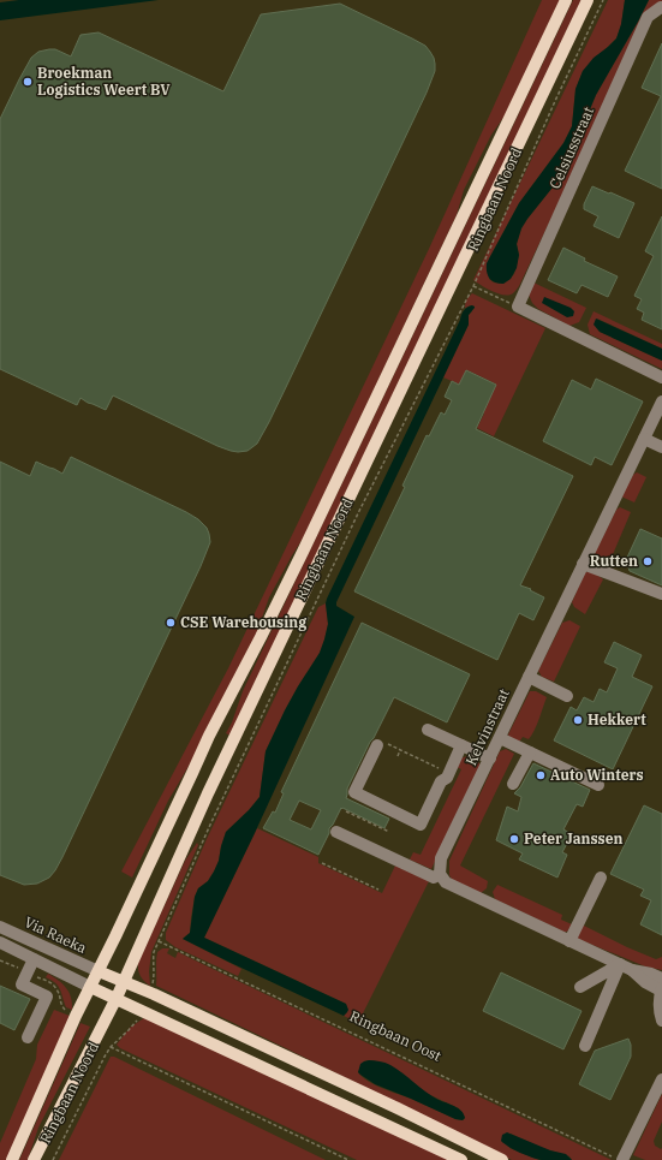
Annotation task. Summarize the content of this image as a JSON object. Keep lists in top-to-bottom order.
{
  "streets": {
    "main road": ["Ringbaan Noord"],
    "street": ["Celsiusstraat", "Kelvinstraat", "Via Raeka"],
    "path": ["Ringbaan Oost"]
  },
  "crossings": [
    ["Ringbaan Noord", "Via Raeka"],
    ["Ringbaan Noord", "Ringbaan Oost"]
  ],
  "places": [
    "Broekman Logistics Weert BV",
    "Rutten",
    "CSE Warehousing",
    "Hekkert",
    "Auto Winters",
    "Peter Janssen"
  ]
}
